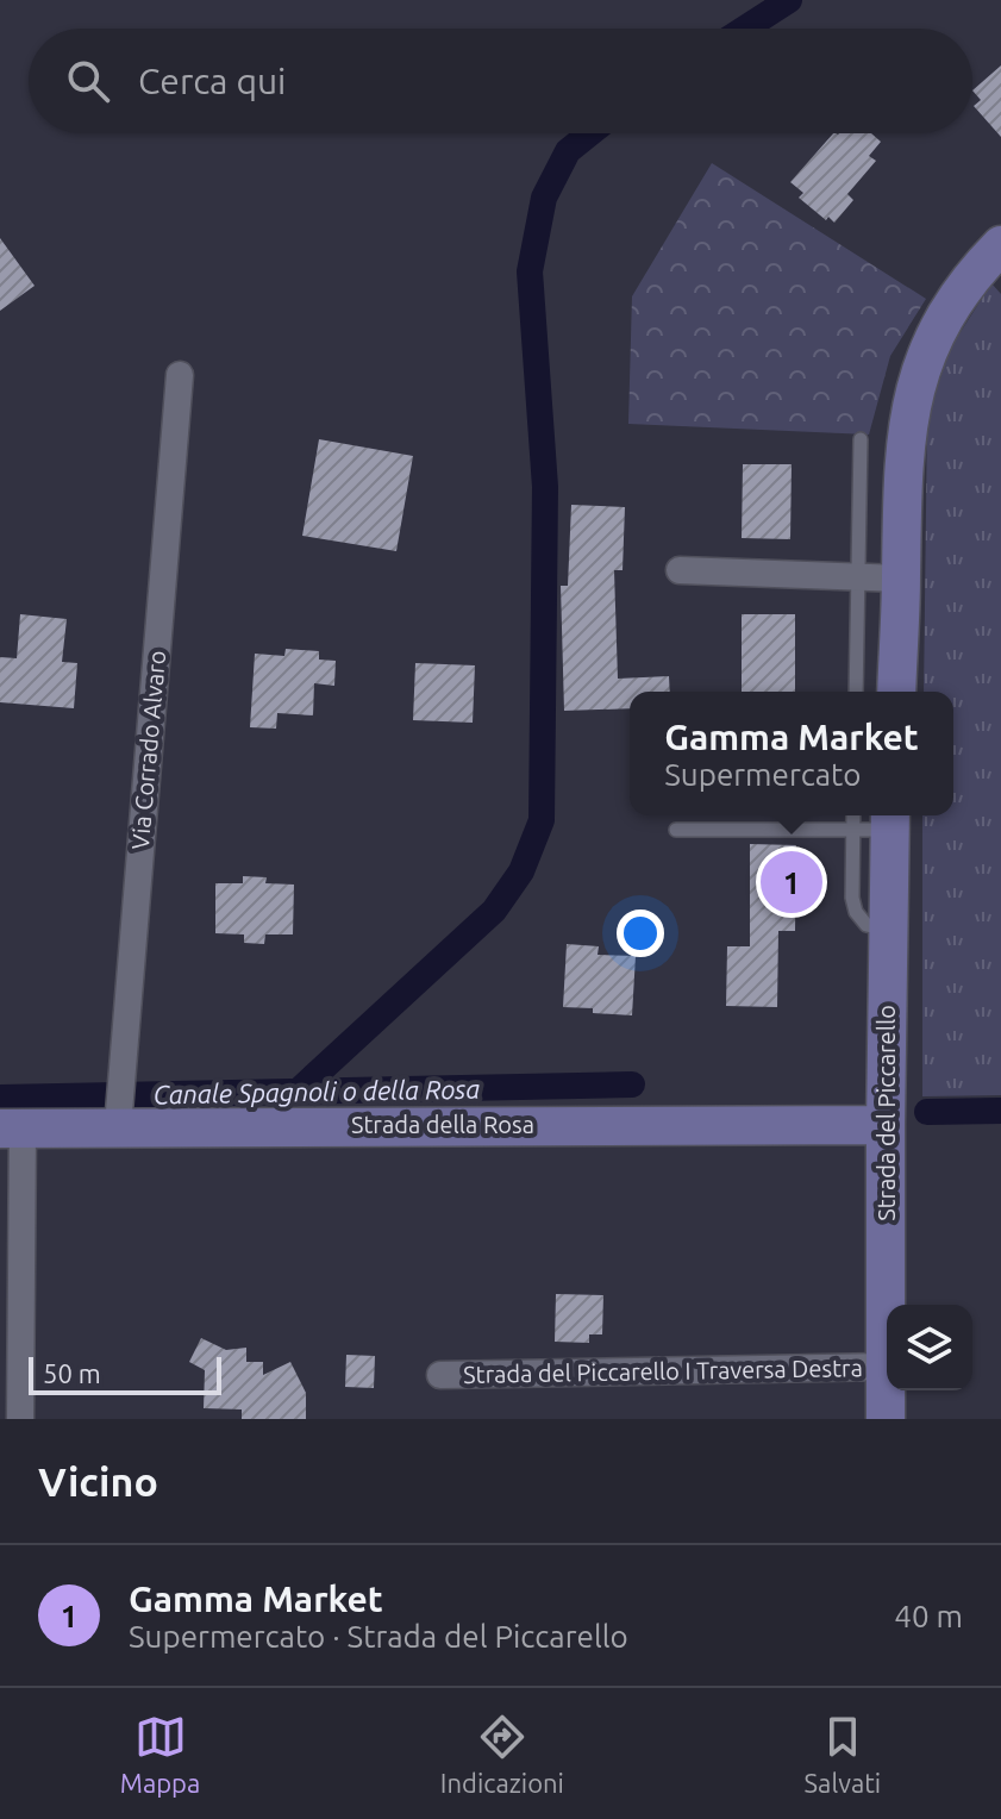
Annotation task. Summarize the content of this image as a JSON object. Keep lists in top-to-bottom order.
{
  "streets": {
    "street": [
      "Via Corrado Alvaro",
      "Strada del Piccarello",
      "Strada della Rosa",
      "Strada del Piccarello I Traversa Destra"
    ]
  },
  "crossings": [
    ["Via Corrado Alvaro", "Strada della Rosa"],
    ["Strada del Piccarello", "Strada della Rosa"],
    ["Strada del Piccarello", "Strada del Piccarello I Traversa Destra"]
  ],
  "water": ["Canale Spagnoli o della Rosa"],
  "scale_bar": "50 m",
  "page": {
    "search": "Cerca qui",
    "popup": ["Gamma Market", "Supermercato"],
    "pins": "1",
    "scale": "50 m",
    "heading": "Vicino",
    "list": [
      {
        "mark": "1",
        "name": "Gamma Market",
        "note": "Supermercato · Strada del Piccarello",
        "value": "40 m"
      }
    ],
    "nav": ["Mappa", "Indicazioni", "Salvati"]
  }
}
